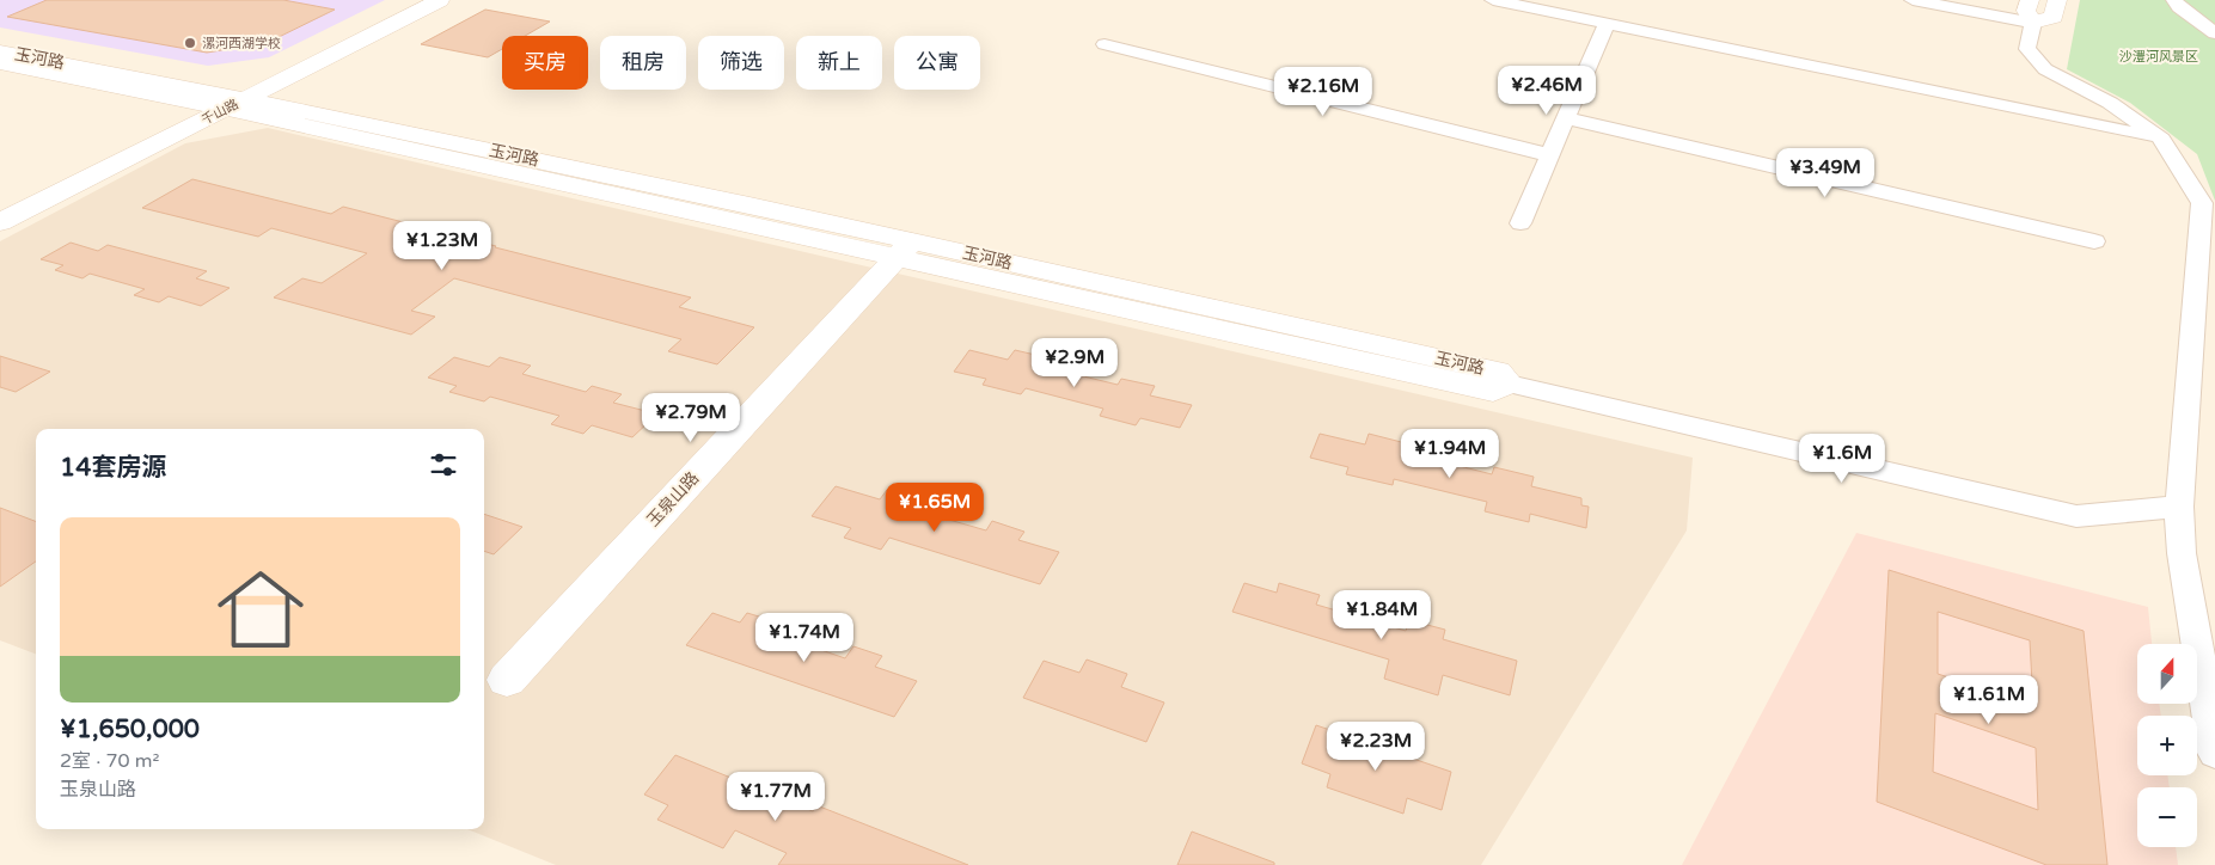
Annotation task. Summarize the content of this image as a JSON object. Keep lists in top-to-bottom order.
{
  "streets": {
    "street": ["玉河路", "千山路", "玉泉山路"]
  },
  "crossings": [
    ["玉河路", "千山路"],
    ["玉河路", "玉泉山路"]
  ],
  "parks": ["沙澧河风景区"],
  "places": ["漯河西湖学校"],
  "north": "top",
  "page": {
    "chip": [
      "买房",
      "租房",
      "筛选",
      "新上",
      "公寓"
    ],
    "price": [
      "¥2.46M",
      "¥2.16M",
      "¥3.49M",
      "¥1.23M",
      "¥2.9M",
      "¥2.79M",
      "¥1.94M",
      "¥1.6M",
      "¥1.65M",
      "¥1.84M",
      "¥1.74M",
      "¥1.61M",
      "¥2.23M",
      "¥1.77M"
    ],
    "heading": "14套房源",
    "list": [
      {
        "name": "¥1,650,000",
        "note": "2室 · 70 m² · 玉泉山路"
      }
    ],
    "map_buttons": ["+", "−"]
  }
}
